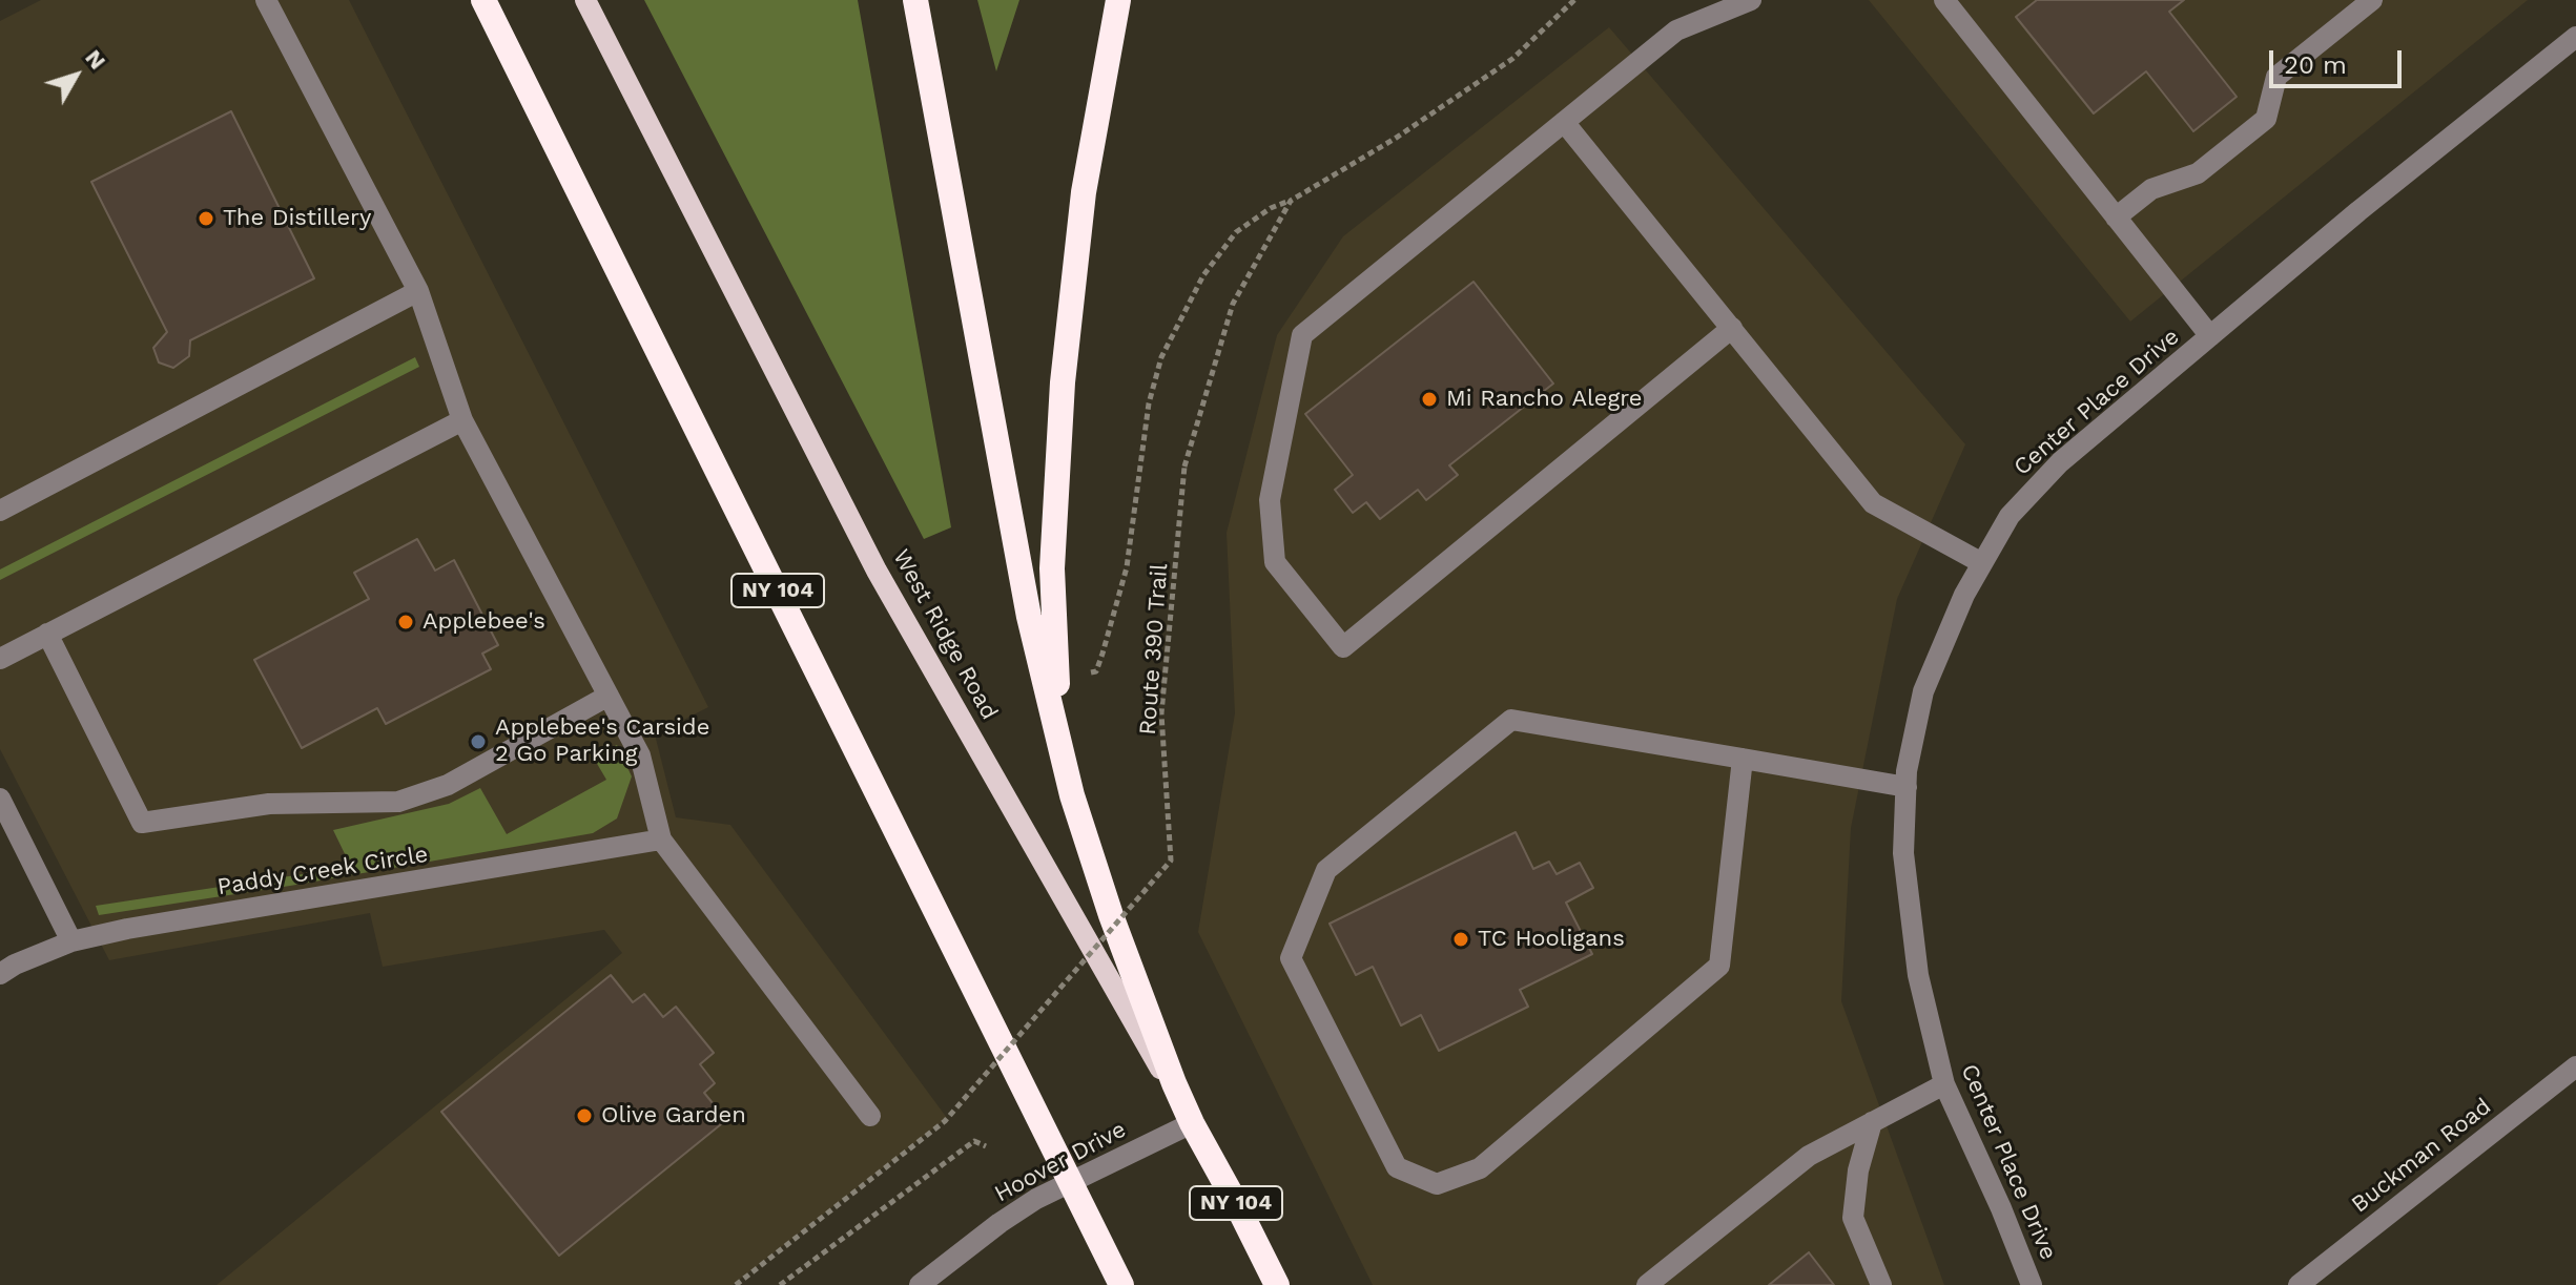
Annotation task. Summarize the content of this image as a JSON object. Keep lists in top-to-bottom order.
{
  "streets": {
    "highway": ["NY 104", "West Ridge Road"],
    "street": [
      "Center Place Drive",
      "Paddy Creek Circle",
      "Buckman Road",
      "Hoover Drive"
    ],
    "path": ["Route 390 Trail"]
  },
  "crossings": [
    ["NY 104", "Hoover Drive"],
    ["West Ridge Road", "Hoover Drive"]
  ],
  "places": [
    "The Distillery",
    "Mi Rancho Alegre",
    "Applebee's",
    "Applebee's Carside 2 Go Parking",
    "TC Hooligans",
    "Olive Garden"
  ],
  "scale_bar": "20 m",
  "north": "top right"
}
